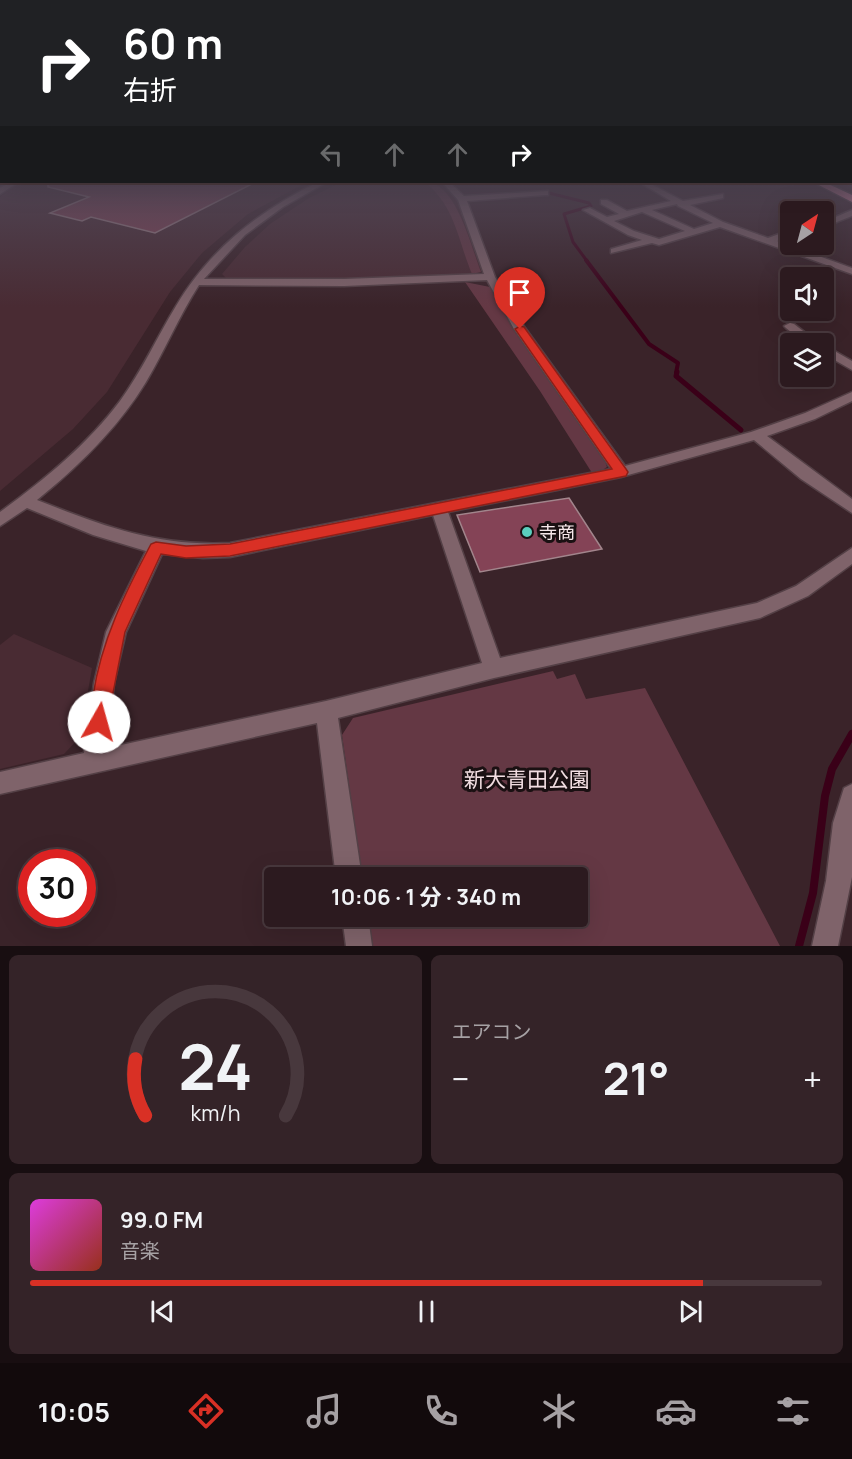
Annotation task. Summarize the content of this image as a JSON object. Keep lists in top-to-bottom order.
{
  "parks": ["新大青田公園"],
  "places": ["寺商"],
  "north": "top right",
  "page": {
    "turn": ["60 m", "右折"],
    "limit": "30",
    "trip": "10:06 · 1 分 · 340 m",
    "tile": "エアコン",
    "heat": ["−", "21°", "+"],
    "song": ["99.0 FM", "音楽"],
    "tabs": "10:05",
    "gauge": ["24", "km/h"]
  }
}
